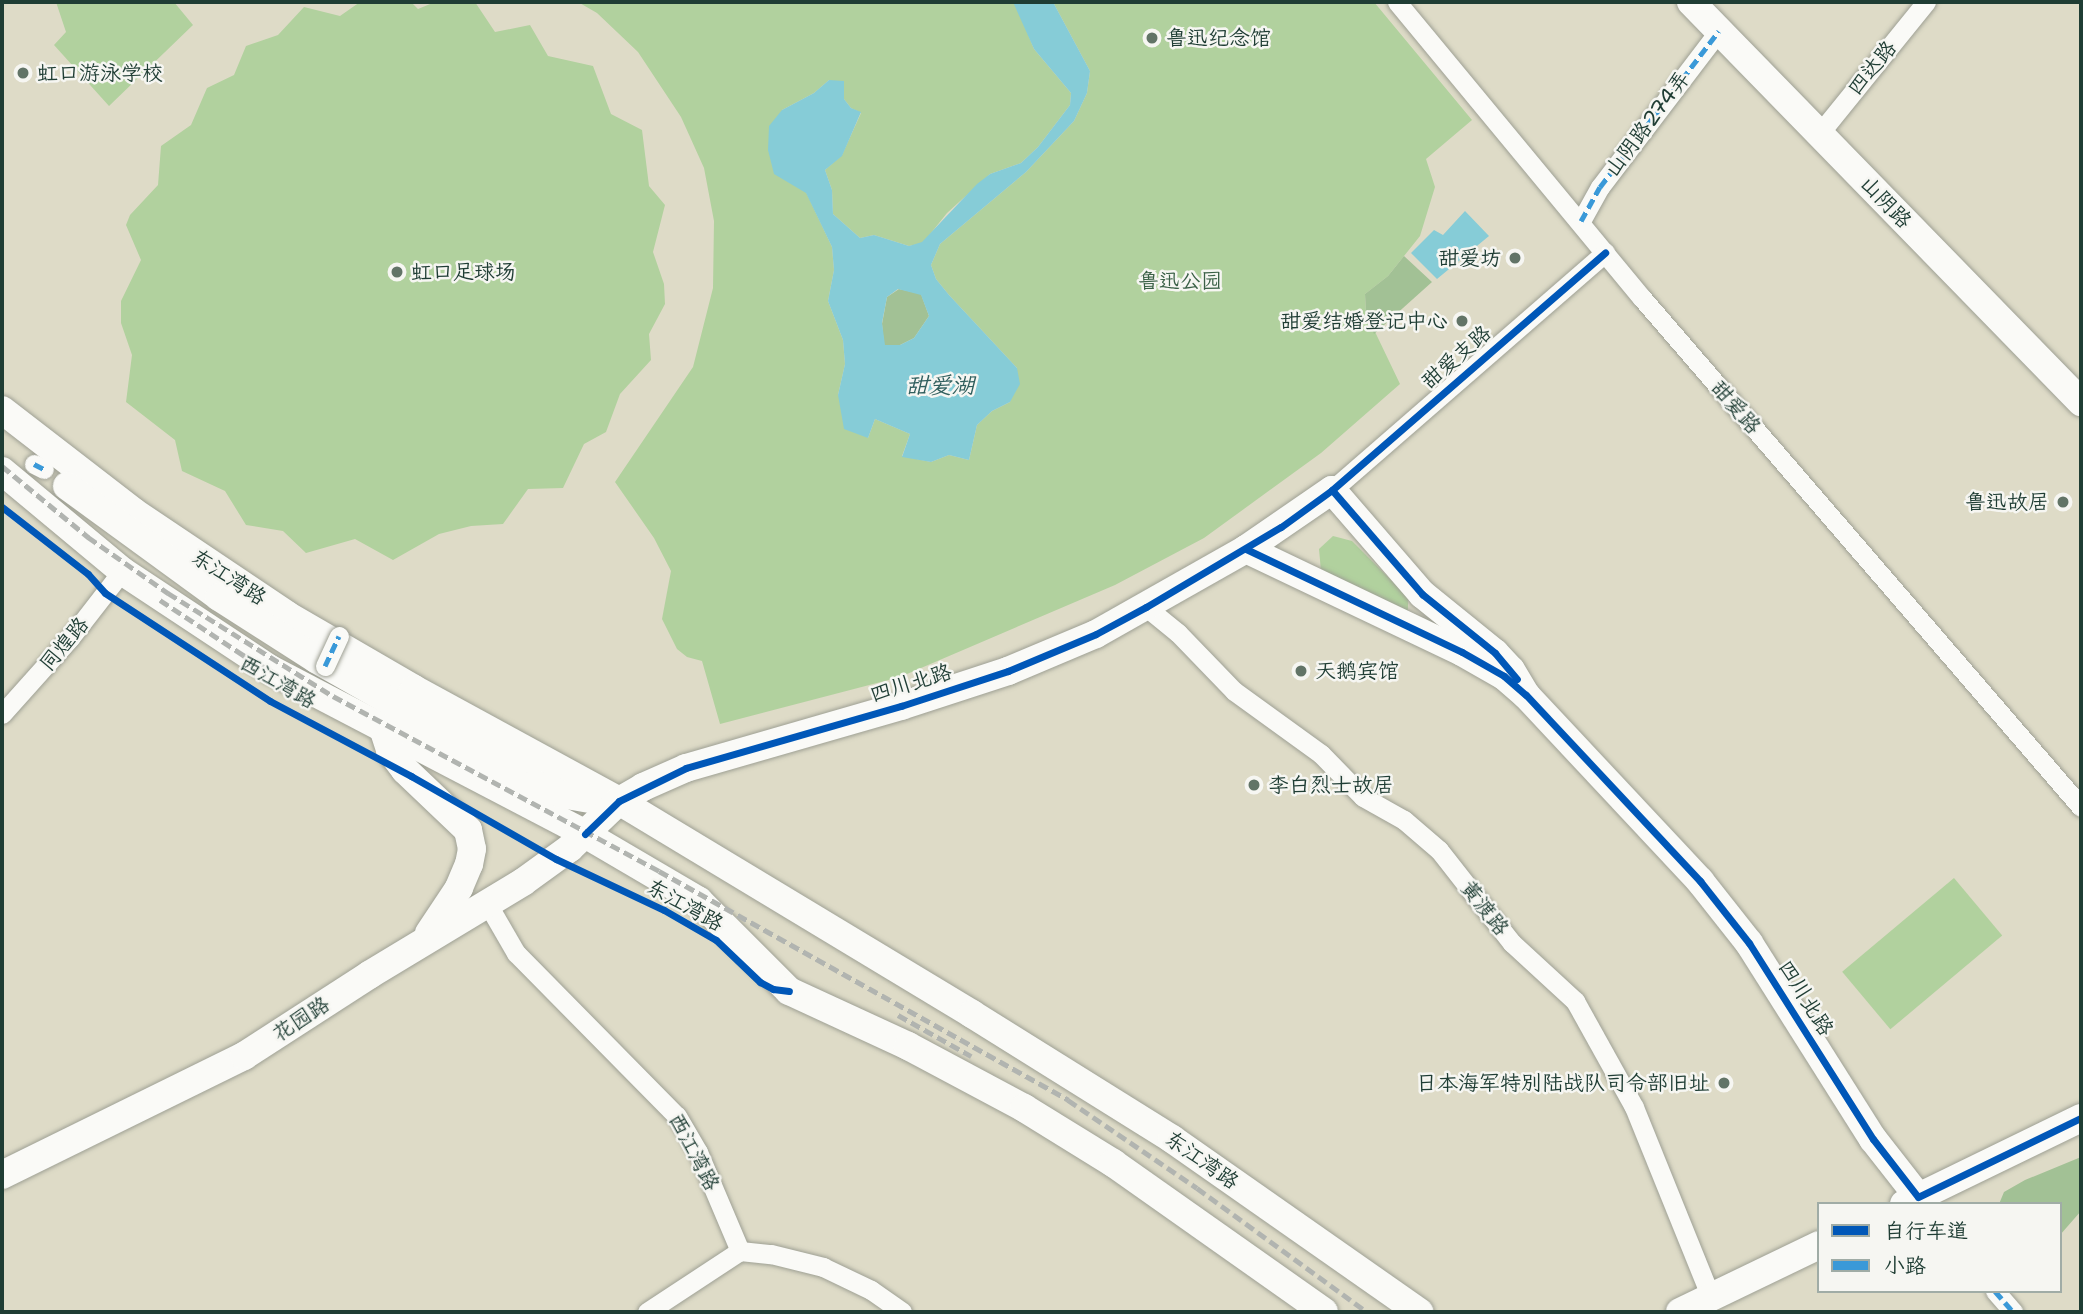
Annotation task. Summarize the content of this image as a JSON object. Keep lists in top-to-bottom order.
{
  "streets": {
    "main road": [
      "山阴路",
      "东江湾路",
      "西江湾路",
      "四川北路",
      "花园路"
    ],
    "street": [
      "四达路",
      "山阴路274弄",
      "甜爱支路",
      "甜爱路",
      "同煌路",
      "黄渡路"
    ]
  },
  "crossings": [
    ["四达路", "山阴路"],
    ["山阴路274弄", "山阴路"],
    ["山阴路274弄", "甜爱路"],
    ["甜爱支路", "甜爱路"],
    ["甜爱支路", "四川北路"],
    ["东江湾路", "西江湾路"],
    ["东江湾路", "四川北路"],
    ["东江湾路", "花园路"],
    ["同煌路", "西江湾路"],
    ["西江湾路", "四川北路"],
    ["西江湾路", "花园路"],
    ["四川北路", "黄渡路"],
    ["四川北路", "花园路"]
  ],
  "water": ["甜爱湖"],
  "parks": ["鲁迅公园"],
  "places": [
    "鲁迅纪念馆",
    "虹口游泳学校",
    "甜爱坊",
    "虹口足球场",
    "甜爱结婚登记中心",
    "鲁迅故居",
    "天鹅宾馆",
    "李白烈士故居",
    "日本海军特别陆战队司令部旧址"
  ],
  "legend": ["自行车道", "小路"]
}
